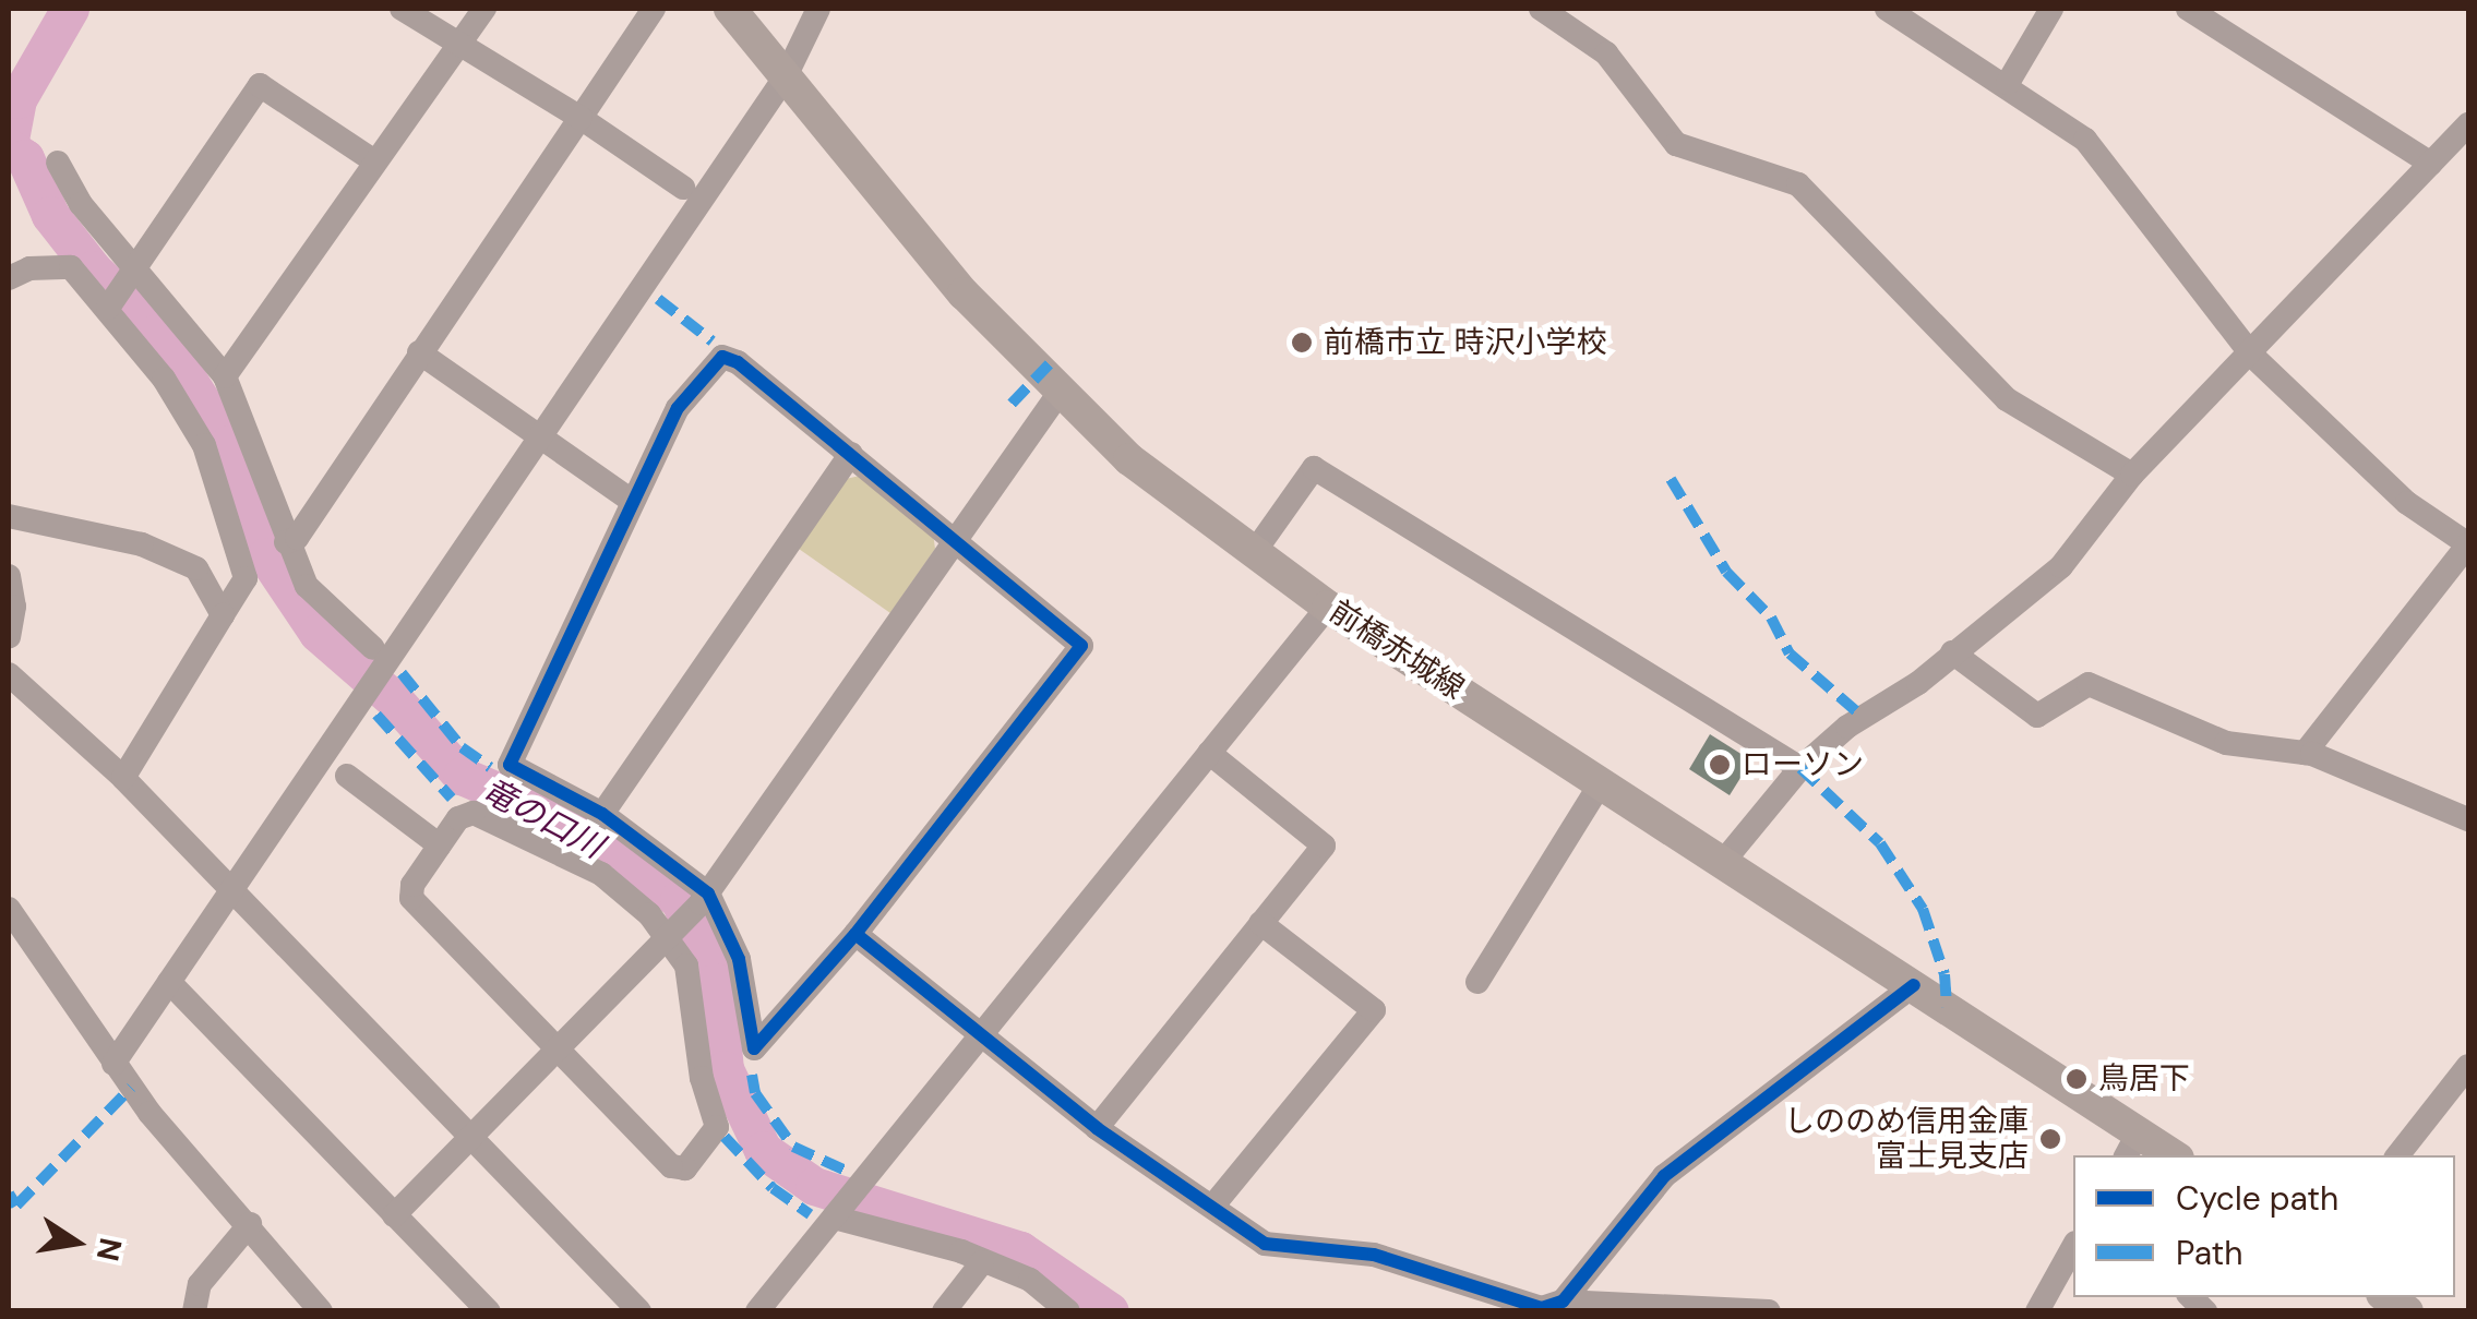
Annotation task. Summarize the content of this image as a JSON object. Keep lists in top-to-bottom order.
{
  "streets": {
    "main road": ["前橋赤城線"]
  },
  "water": ["竜の口川"],
  "places": [
    "前橋市立 時沢小学校",
    "ローソン",
    "鳥居下",
    "しののめ信用金庫 富士見支店"
  ],
  "legend": ["Cycle path", "Path"],
  "north": "right"
}
